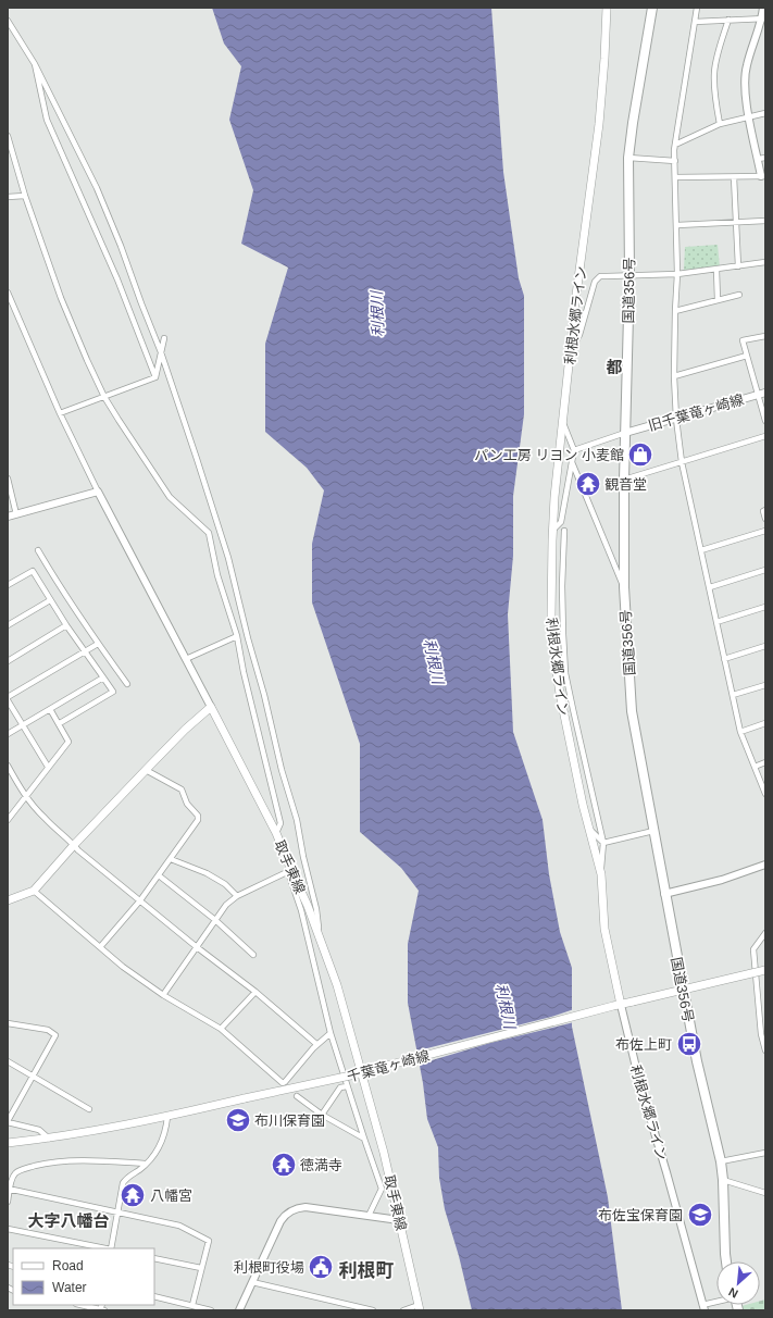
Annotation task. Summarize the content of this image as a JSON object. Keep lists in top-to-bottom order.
{
  "streets": {
    "highway": ["国道356号"],
    "main road": ["利根水郷ライン", "取手東線", "千葉竜ヶ崎線"],
    "street": ["旧千葉竜ヶ崎線"]
  },
  "crossings": [
    ["国道356号", "旧千葉竜ヶ崎線"],
    ["利根水郷ライン", "千葉竜ヶ崎線"],
    ["取手東線", "千葉竜ヶ崎線"]
  ],
  "districts": ["都", "大字八幡台", "利根町"],
  "water": ["利根川"],
  "places": {
    "shop": ["パン工房 リヨン 小麦館"],
    "temple": ["観音堂", "徳満寺", "八幡宮"],
    "bus stop": ["布佐上町"],
    "school or university": ["布川保育園", "布佐宝保育園"],
    "public building": ["利根町役場"]
  },
  "legend": ["Road", "Water"],
  "north": "bottom left"
}
